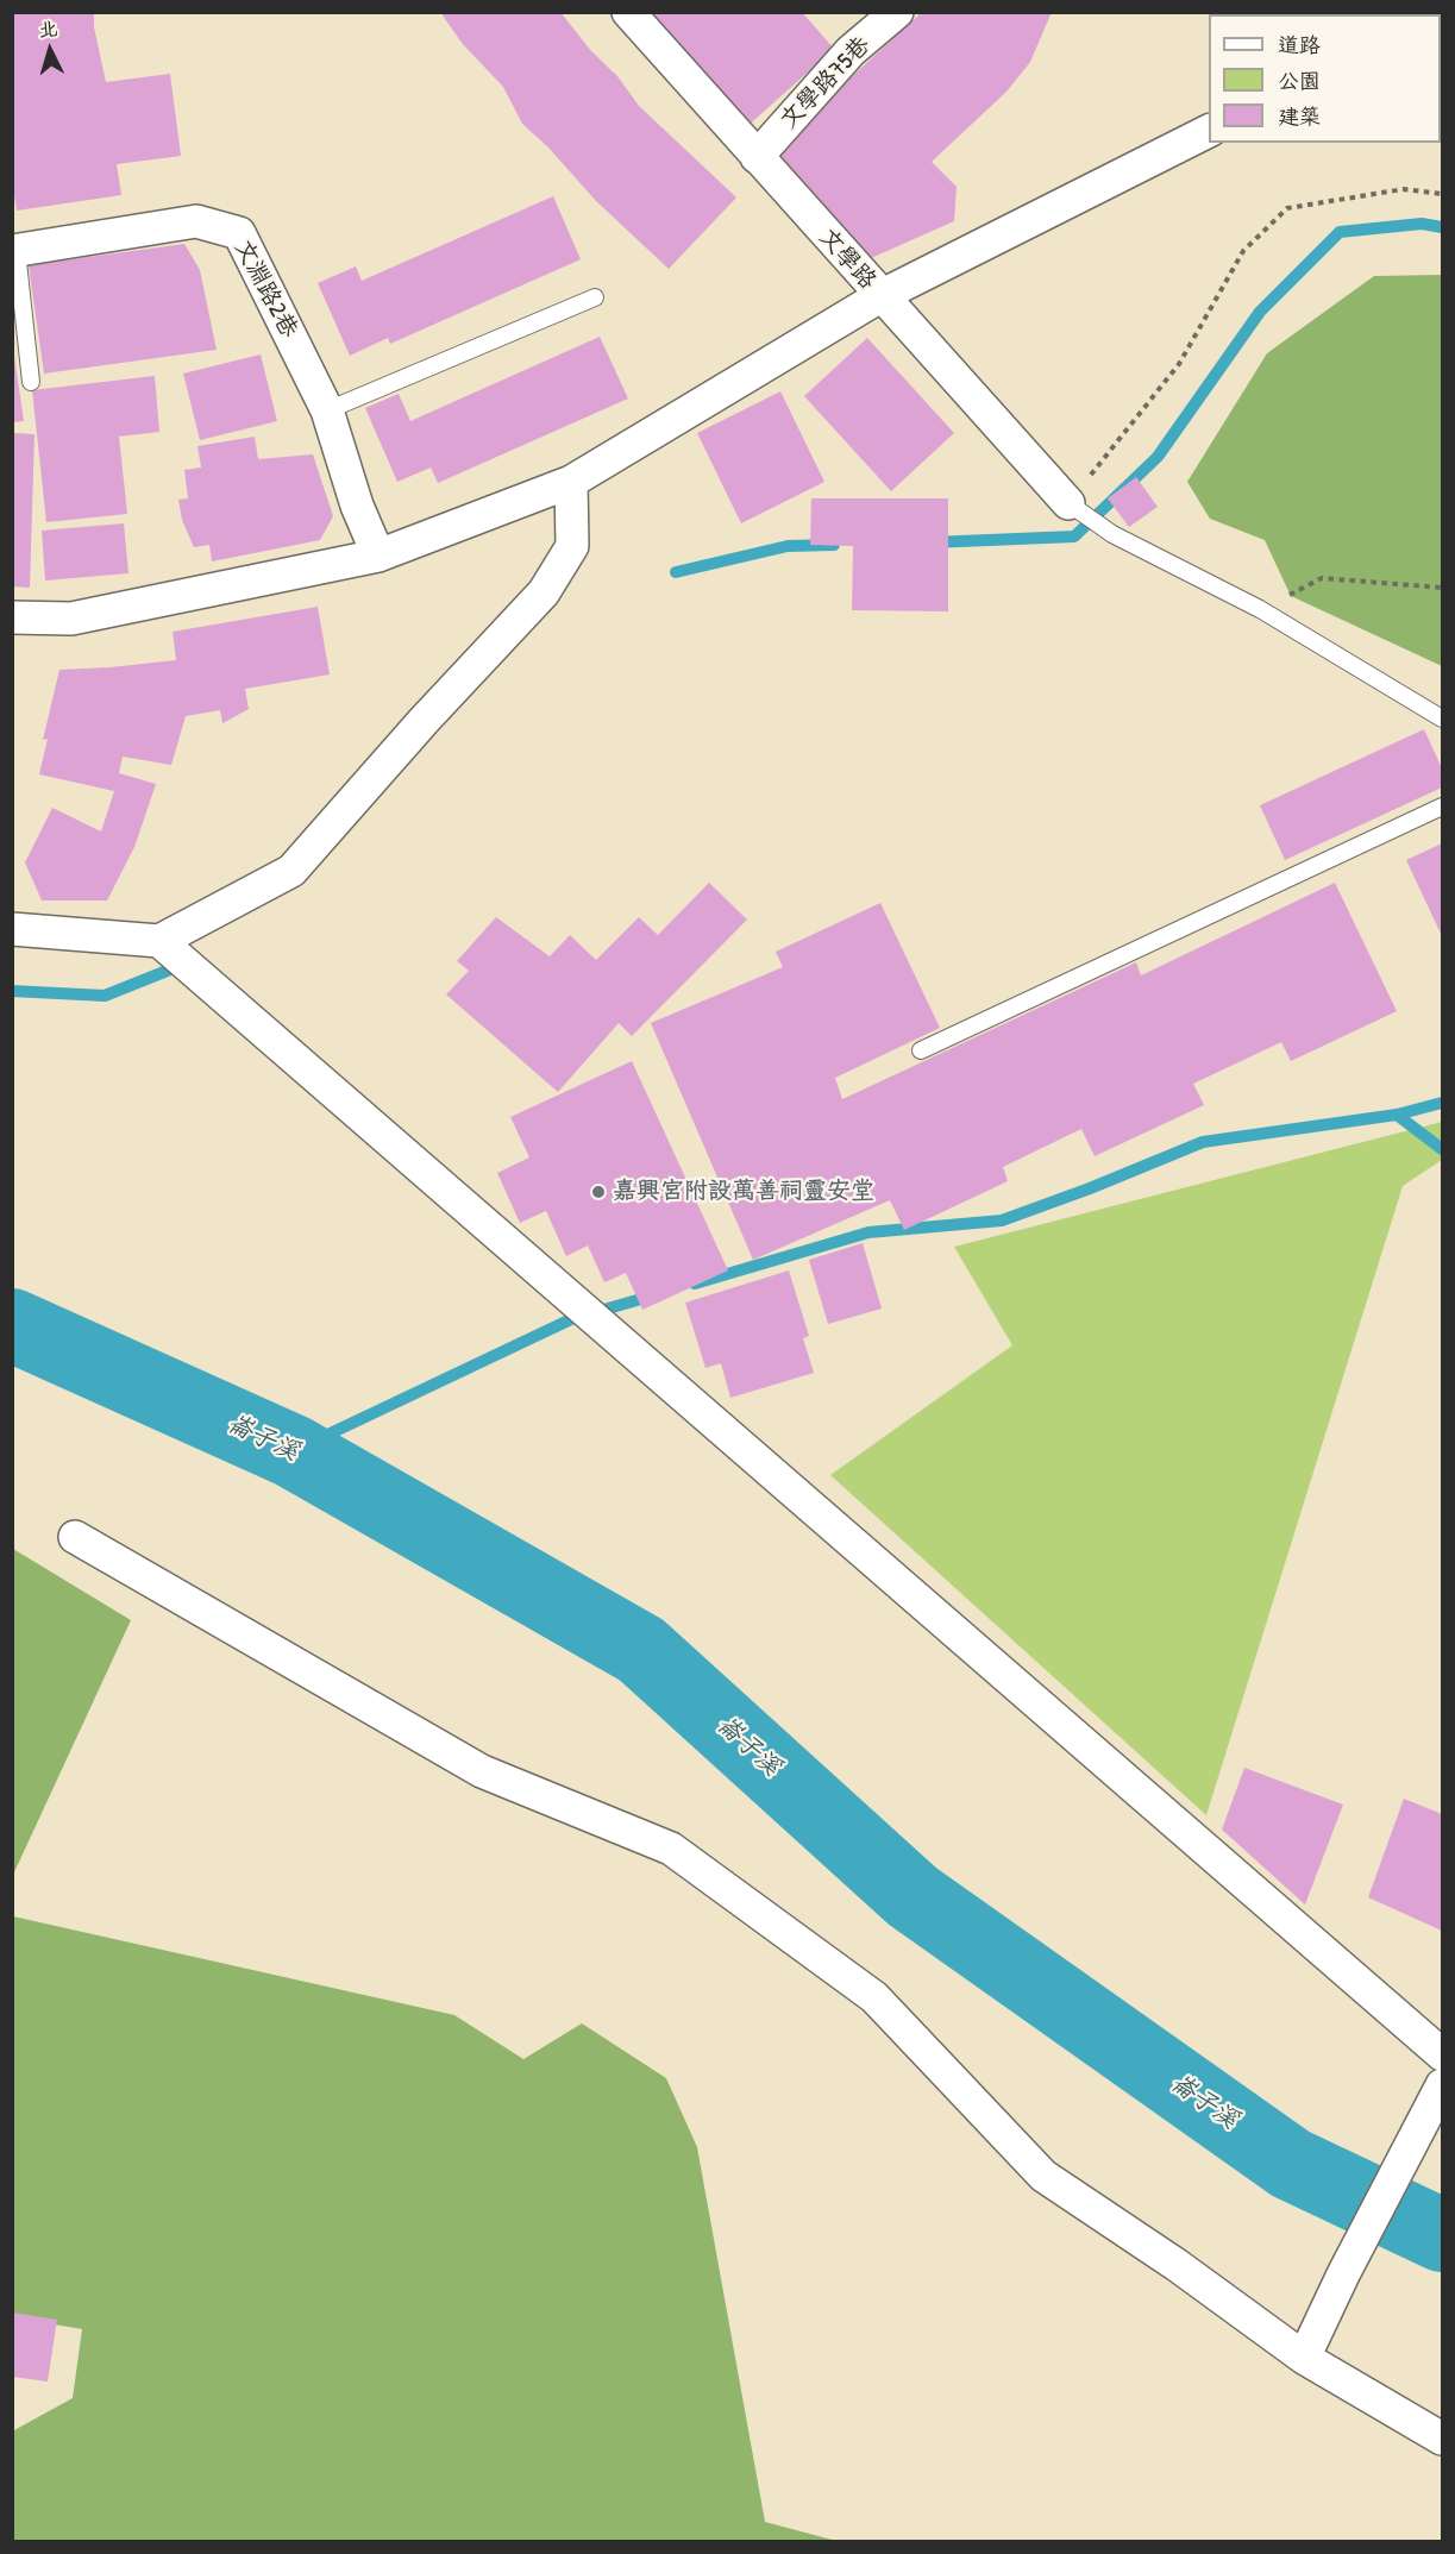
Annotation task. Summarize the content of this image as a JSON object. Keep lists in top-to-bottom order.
{
  "streets": {
    "street": ["文學路75巷", "文學路", "文淵路2巷"]
  },
  "crossings": [
    ["文學路75巷", "文學路"]
  ],
  "water": ["崙子溪"],
  "places": ["嘉興宮附設萬善祠靈安堂"],
  "legend": ["道路", "公園", "建築"],
  "north": "top"
}
